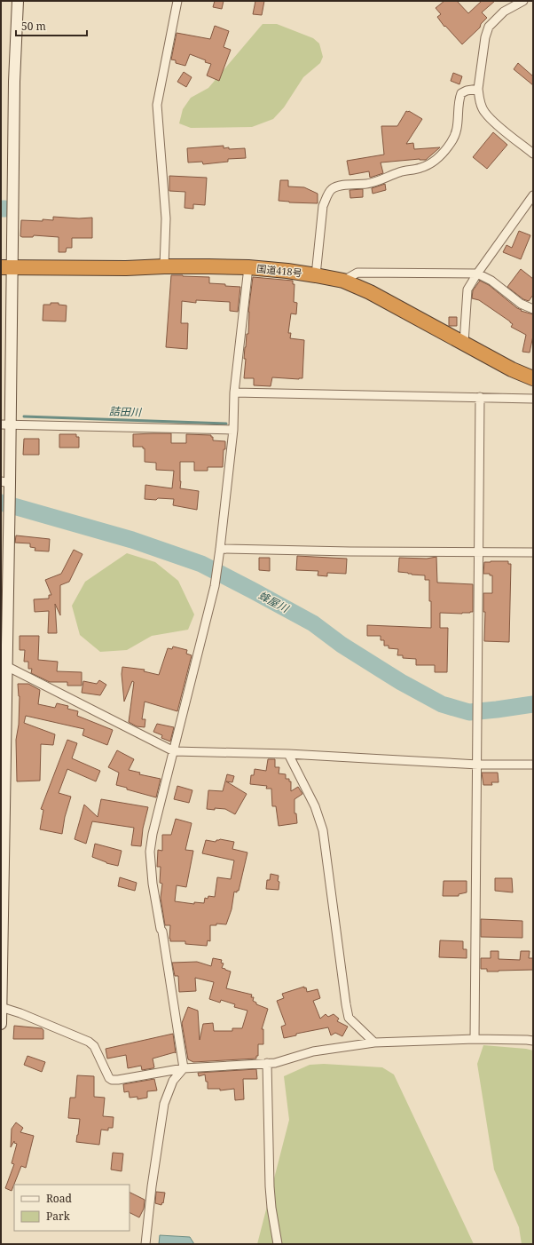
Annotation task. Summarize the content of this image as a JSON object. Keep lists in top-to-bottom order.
{
  "streets": {
    "highway": ["国道418号"]
  },
  "water": ["詰田川", "蜂屋川"],
  "legend": ["Road", "Park"],
  "scale_bar": "50 m"
}
